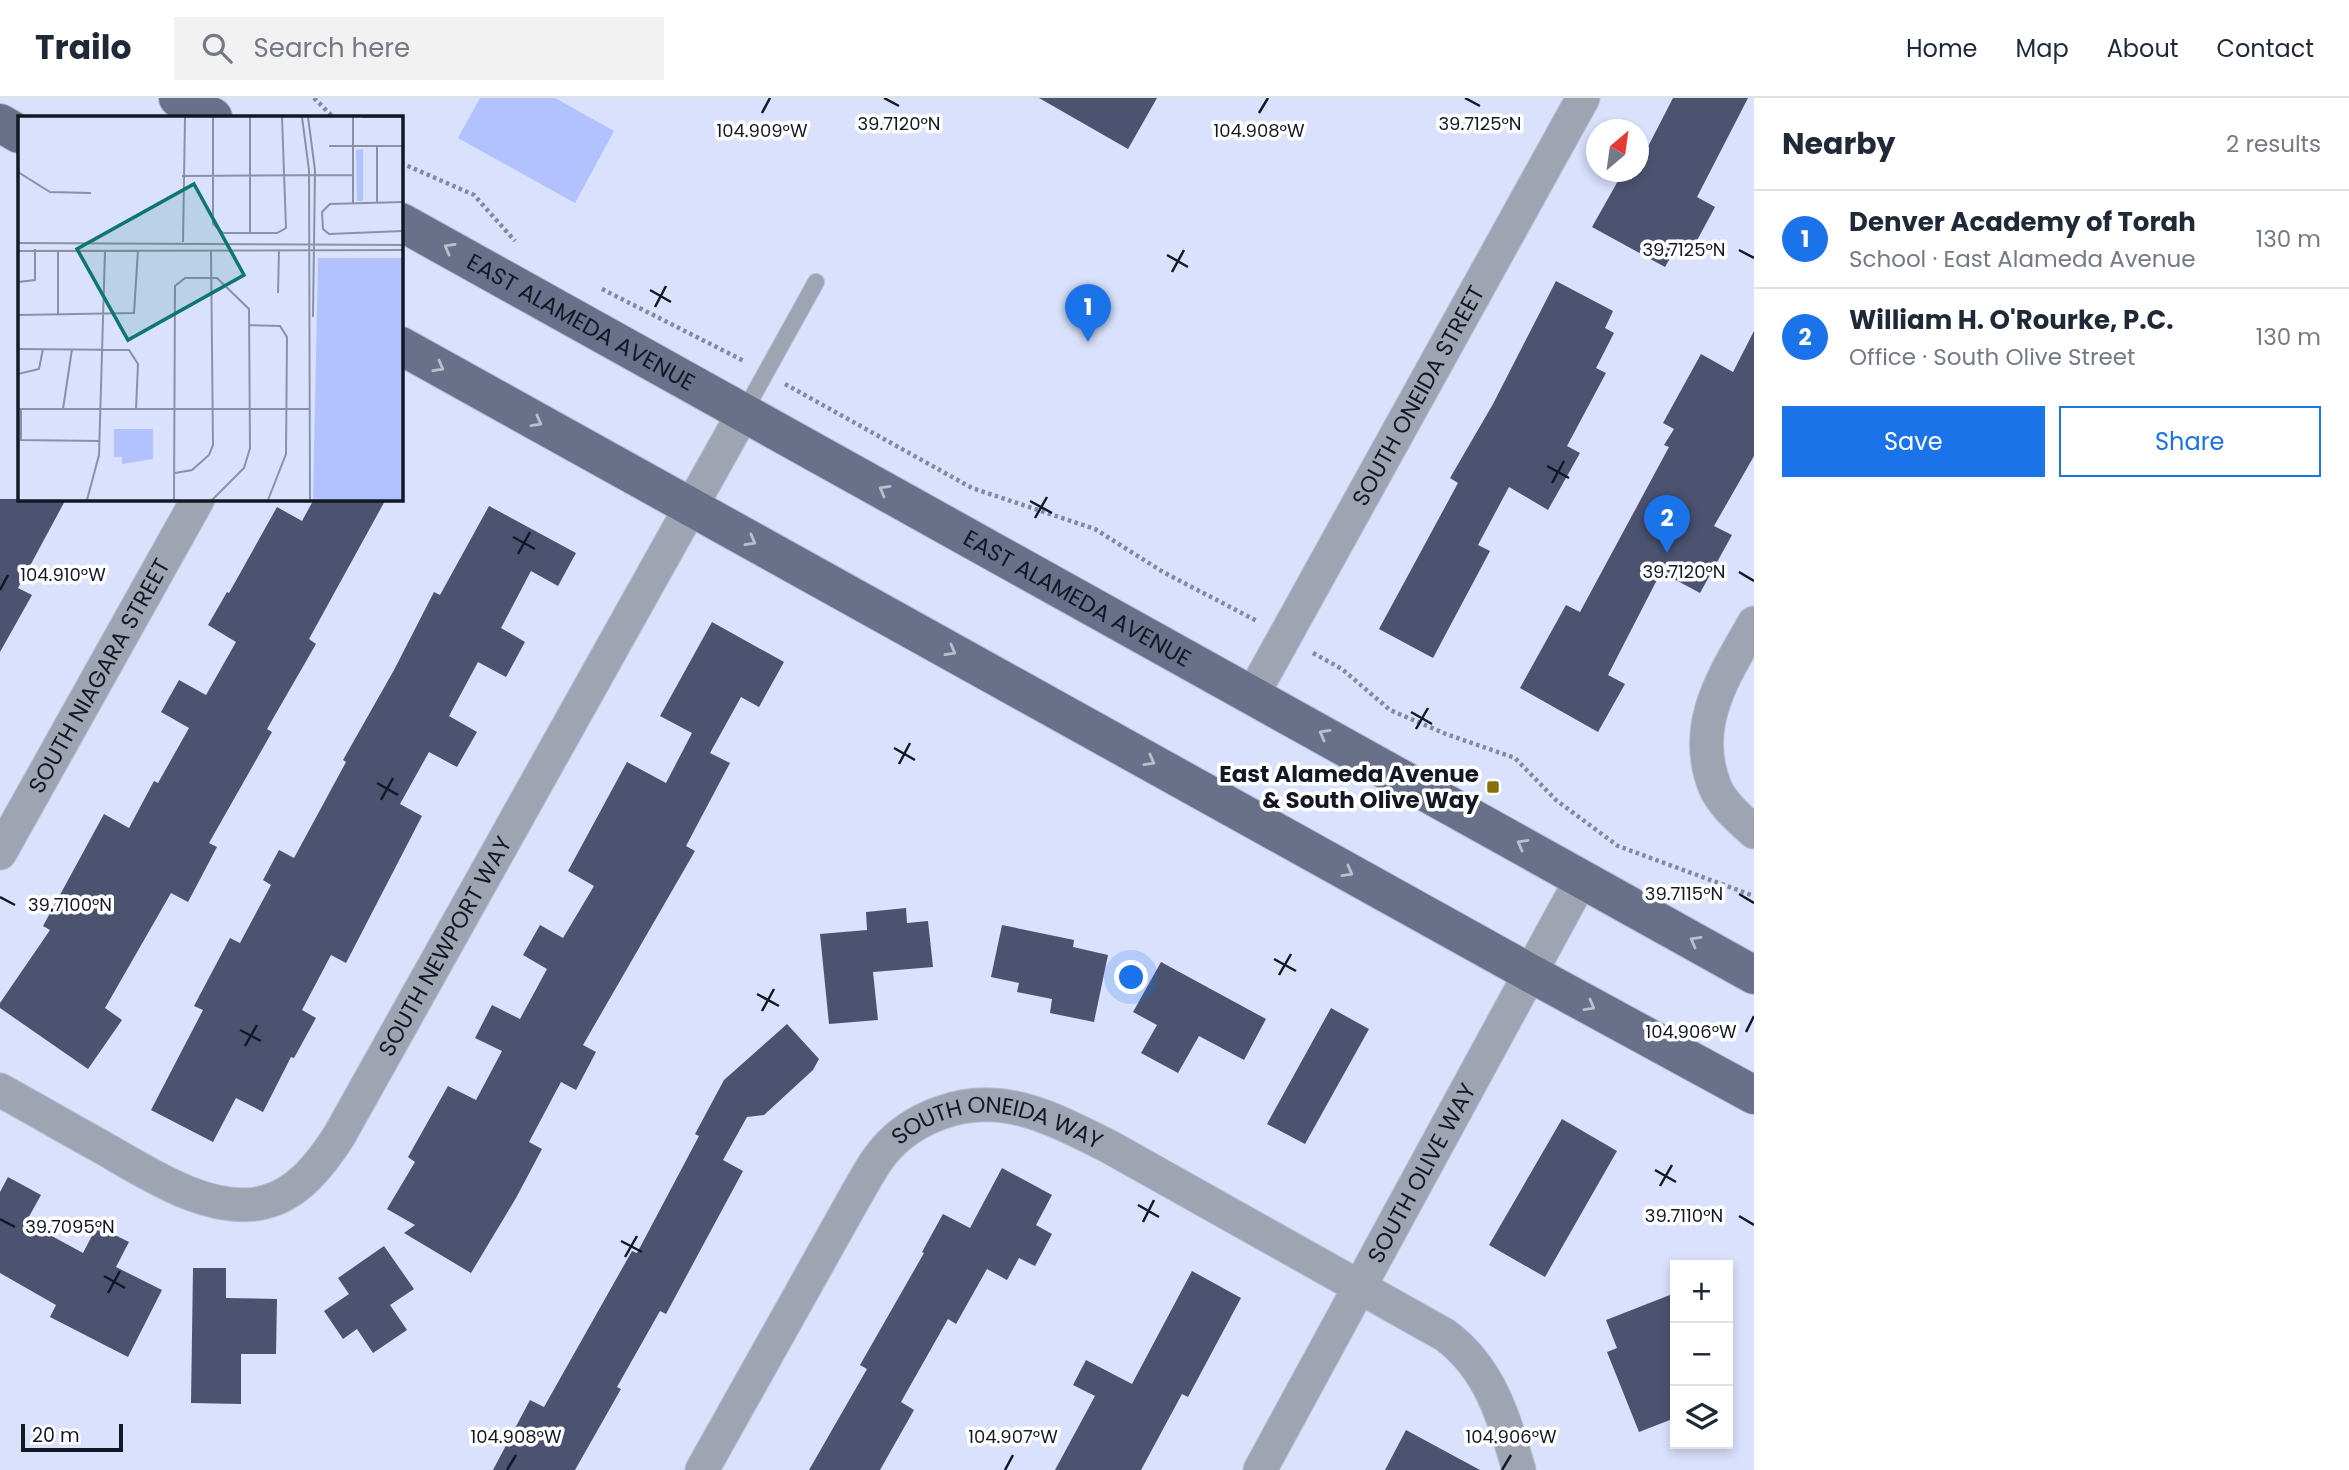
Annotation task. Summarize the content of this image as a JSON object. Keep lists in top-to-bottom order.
{
  "streets": {
    "main road": ["EAST ALAMEDA AVENUE"],
    "street": [
      "SOUTH ONEIDA STREET",
      "SOUTH NIAGARA STREET",
      "SOUTH NEWPORT WAY",
      "SOUTH ONEIDA WAY",
      "SOUTH OLIVE WAY"
    ]
  },
  "crossings": [
    ["EAST ALAMEDA AVENUE", "SOUTH ONEIDA STREET"],
    ["EAST ALAMEDA AVENUE", "SOUTH NEWPORT WAY"],
    ["EAST ALAMEDA AVENUE", "SOUTH OLIVE WAY"],
    ["SOUTH ONEIDA WAY", "SOUTH OLIVE WAY"]
  ],
  "places": {
    "transit": ["East Alameda Avenue & South Olive Way"]
  },
  "scale_bar": "20 m",
  "north": "top right",
  "page": {
    "header": "Trailo",
    "search": "Search here",
    "nav": [
      "Home",
      "Map",
      "About",
      "Contact"
    ],
    "heading": ["Nearby", "2 results"],
    "list": [
      {
        "mark": "1",
        "name": "Denver Academy of Torah",
        "note": "School · East Alameda Avenue",
        "value": "130 m"
      },
      {
        "mark": "2",
        "name": "William H. O'Rourke, P.C.",
        "note": "Office · South Olive Street",
        "value": "130 m"
      }
    ],
    "pins": ["1", "2"],
    "buttons": ["Save", "Share"],
    "map_buttons": ["+", "−"],
    "scale": "20 m"
  },
  "coordinates": [
    "39.7120°N",
    "39.7125°N",
    "104.909°W",
    "104.908°W",
    "104.910°W",
    "39.7115°N",
    "39.7100°N",
    "104.906°W",
    "39.7110°N",
    "39.7095°N",
    "104.907°W"
  ]
}
